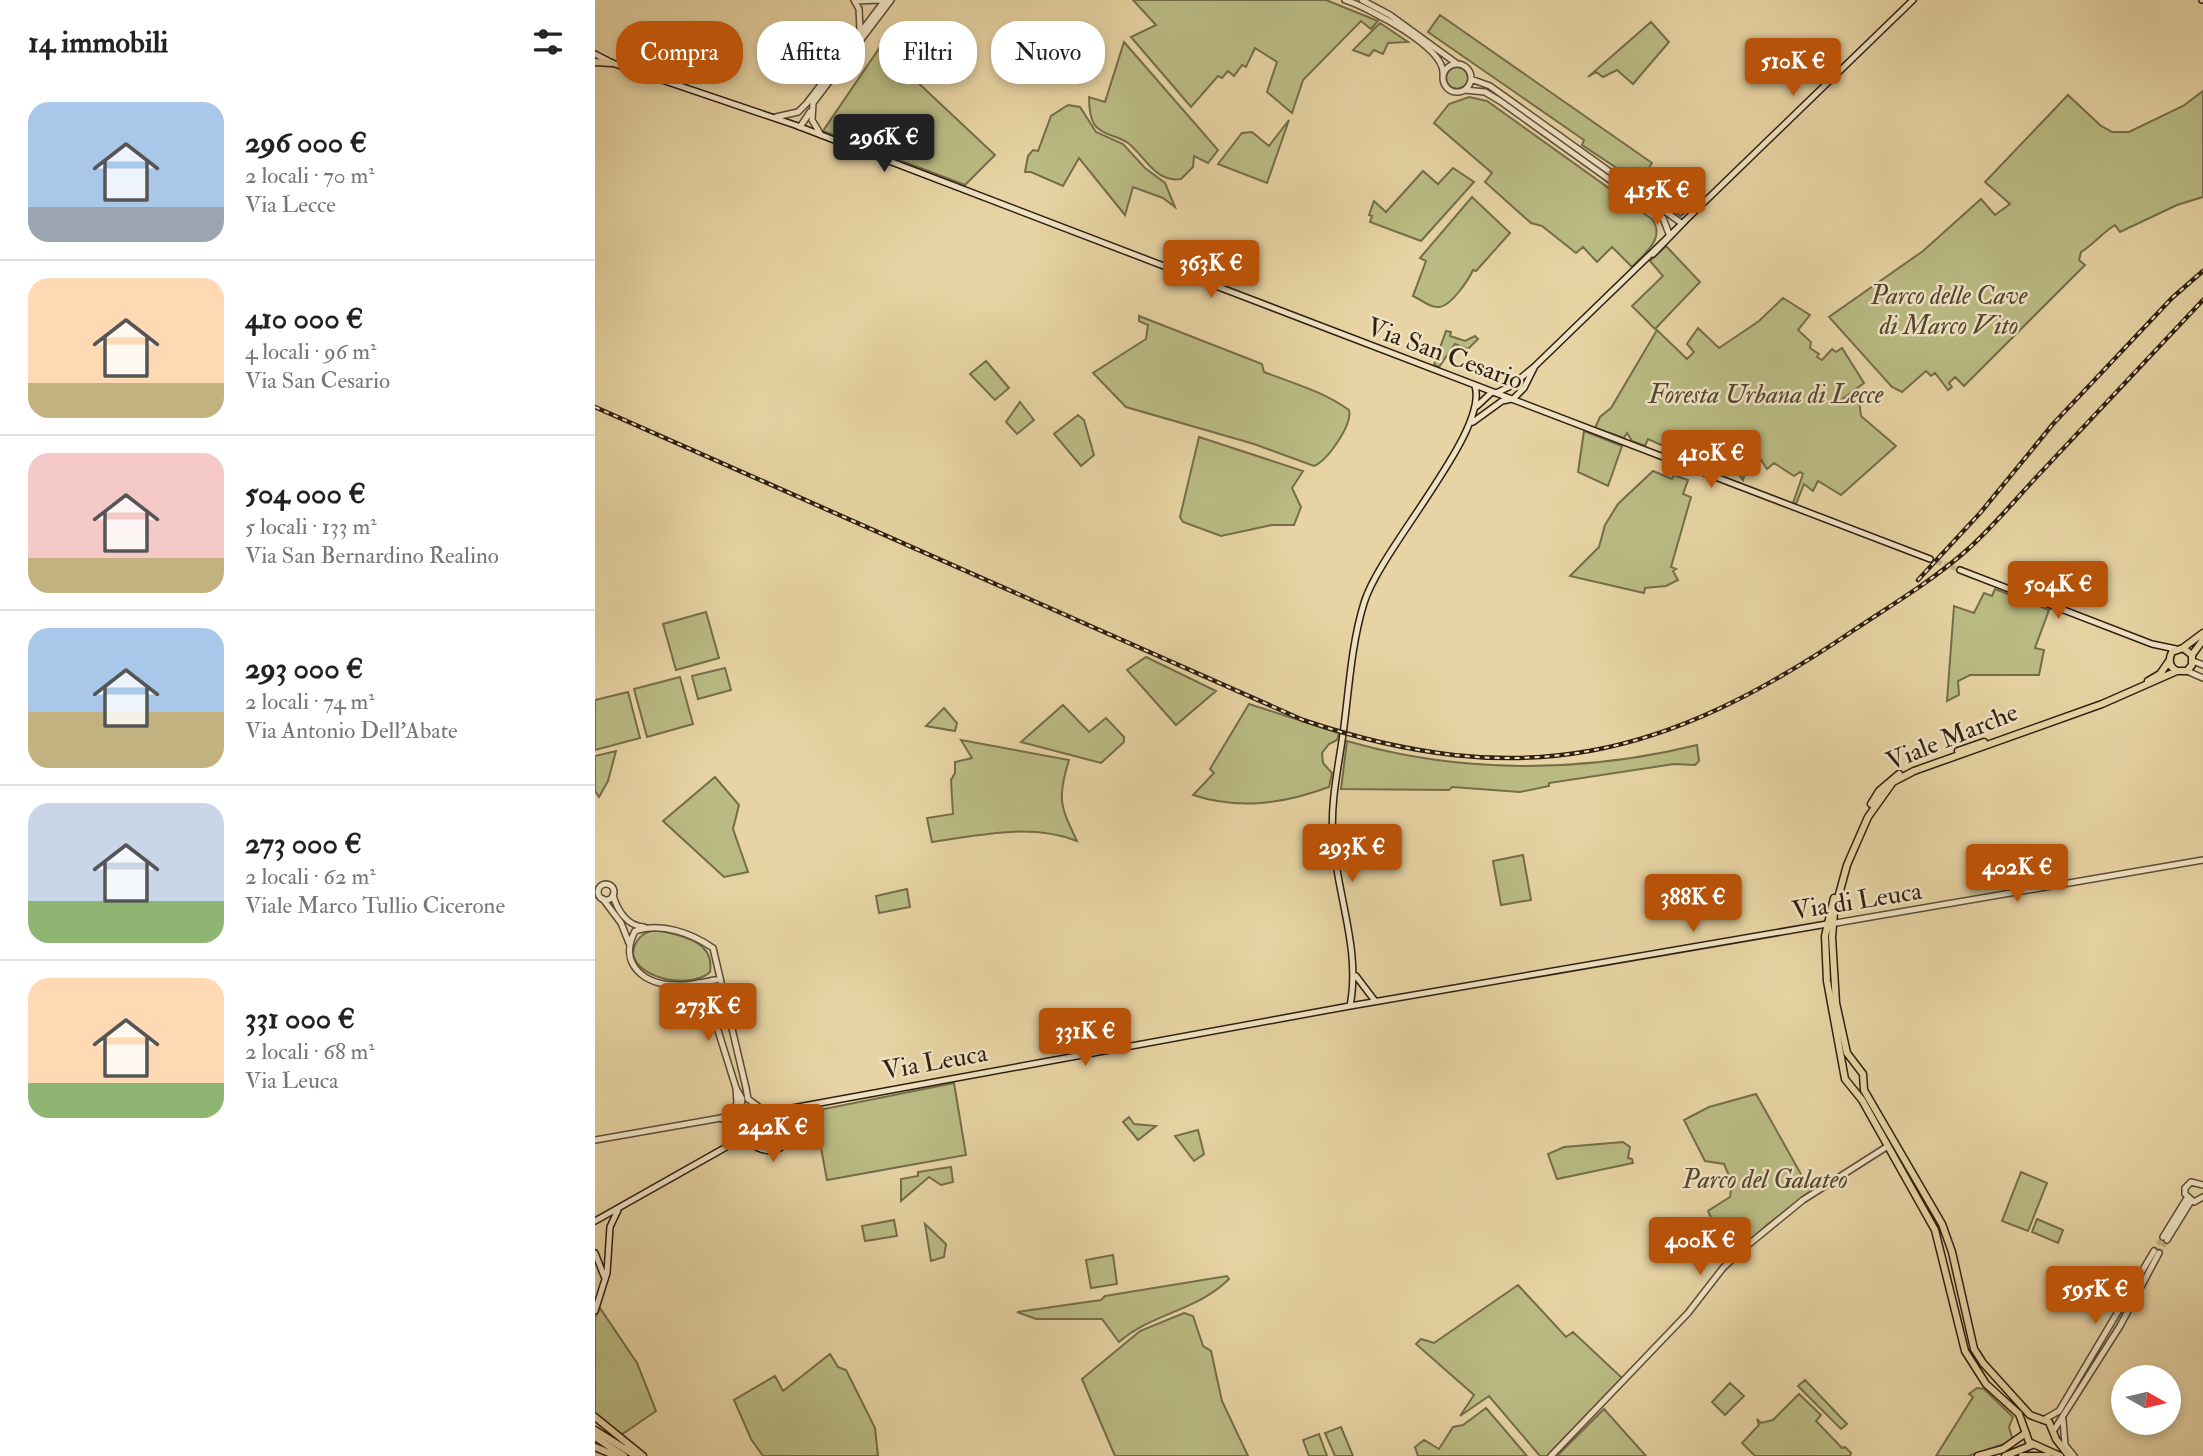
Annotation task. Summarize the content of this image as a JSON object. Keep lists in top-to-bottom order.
{
  "streets": {
    "main road": [
      "Via San Cesario",
      "Viale Marche",
      "Via di Leuca",
      "Via Leuca"
    ]
  },
  "crossings": [
    ["Viale Marche", "Via di Leuca"],
    ["Via di Leuca", "Via Leuca"]
  ],
  "parks": ["Parco delle Cave di Marco Vito", "Foresta Urbana di Lecce", "Parco del Galateo"],
  "north": "right",
  "page": {
    "heading": "14 immobili",
    "chip": [
      "Compra",
      "Affitta",
      "Filtri",
      "Nuovo"
    ],
    "price": [
      "510K €",
      "296K €",
      "415K €",
      "363K €",
      "410K €",
      "504K €",
      "293K €",
      "402K €",
      "388K €",
      "273K €",
      "331K €",
      "242K €",
      "400K €",
      "595K €"
    ],
    "list": [
      {
        "name": "296 000 €",
        "note": "2 locali · 70 m² · Via Lecce"
      },
      {
        "name": "410 000 €",
        "note": "4 locali · 96 m² · Via San Cesario"
      },
      {
        "name": "504 000 €",
        "note": "5 locali · 133 m² · Via San Bernardino Realino"
      },
      {
        "name": "293 000 €",
        "note": "2 locali · 74 m² · Via Antonio Dell'Abate"
      },
      {
        "name": "273 000 €",
        "note": "2 locali · 62 m² · Viale Marco Tullio Cicerone"
      },
      {
        "name": "331 000 €",
        "note": "2 locali · 68 m² · Via Leuca"
      }
    ]
  }
}
